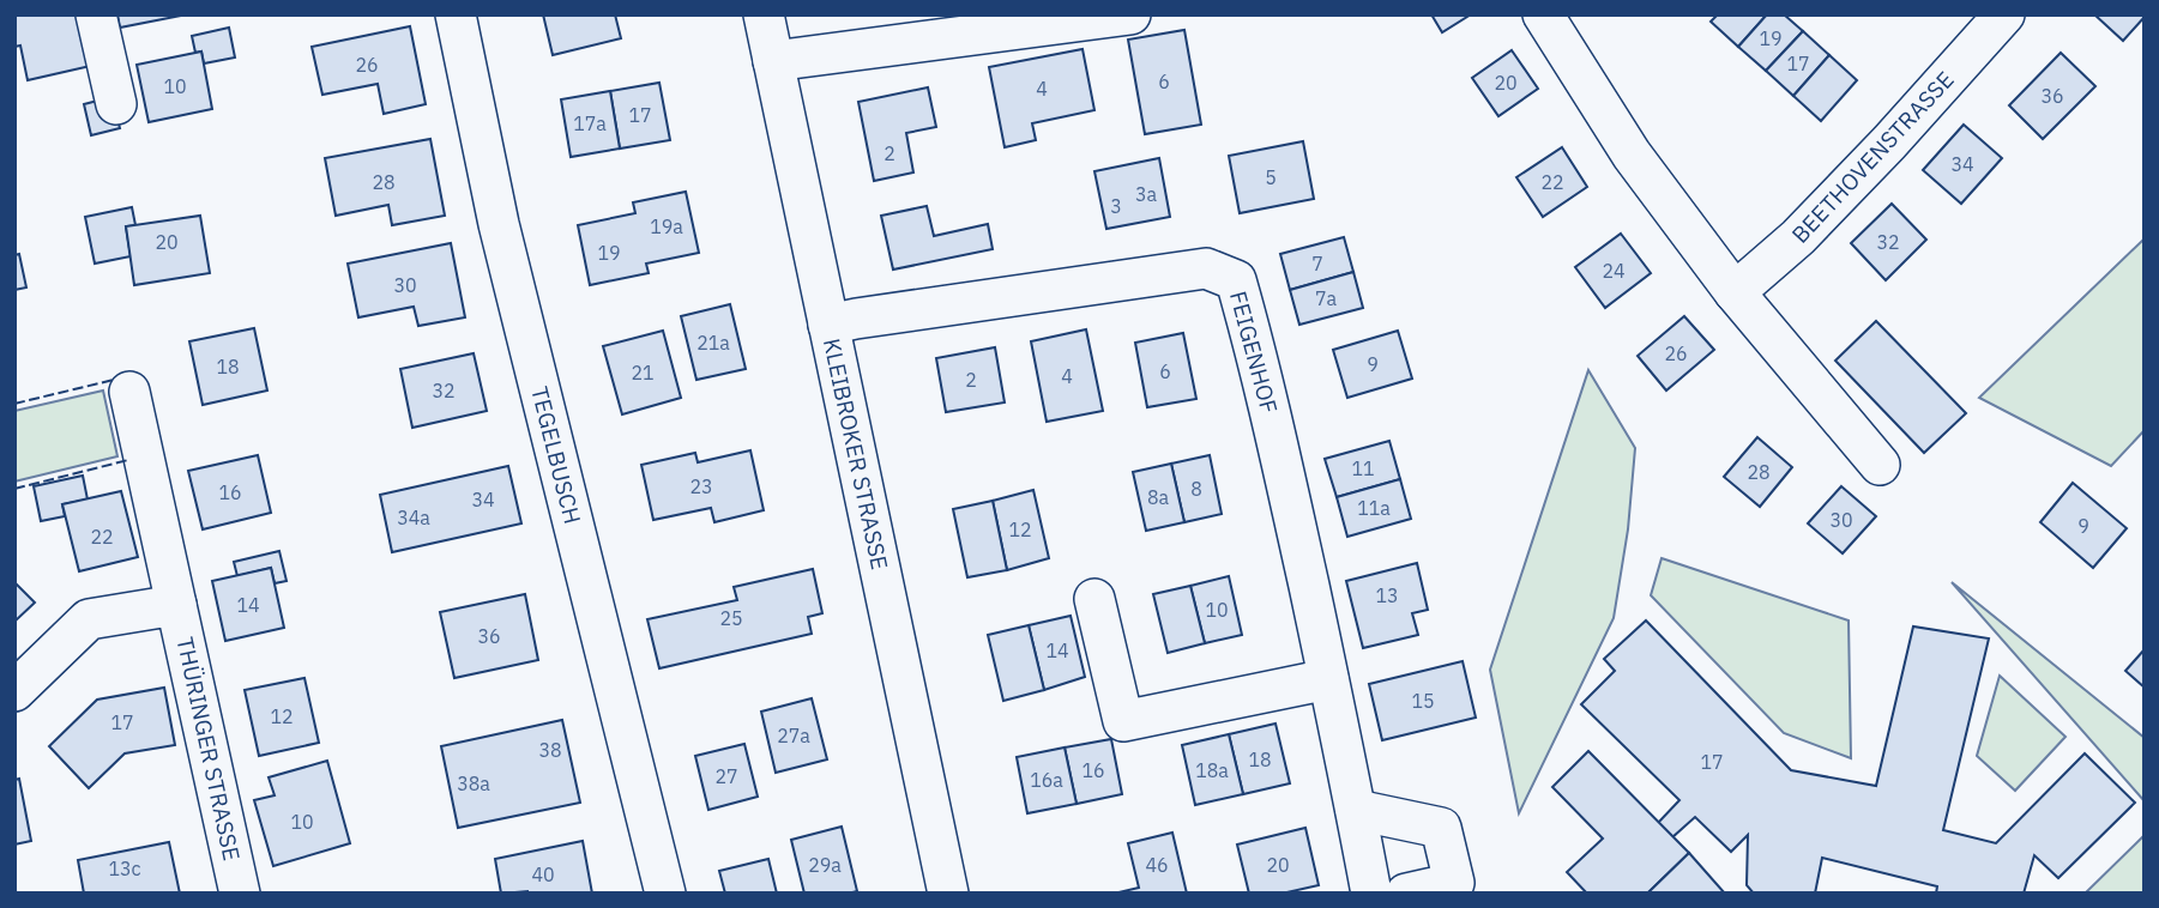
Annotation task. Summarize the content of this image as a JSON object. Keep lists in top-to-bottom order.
{
  "streets": {
    "street": [
      "BEETHOVENSTRASSE",
      "FEIGENHOF",
      "KLEIBROKER STRASSE",
      "TEGELBUSCH",
      "THÜRINGER STRASSE"
    ]
  },
  "crossings": [
    ["FEIGENHOF", "KLEIBROKER STRASSE"]
  ],
  "house_numbers": [
    "19",
    "17",
    "26",
    "6",
    "20",
    "10",
    "4",
    "36",
    "17",
    "17a",
    "2",
    "34",
    "5",
    "28",
    "22",
    "3a",
    "3",
    "19a",
    "20",
    "32",
    "19",
    "7",
    "24",
    "30",
    "7a",
    "21a",
    "26",
    "9",
    "18",
    "6",
    "21",
    "4",
    "2",
    "32",
    "11",
    "28",
    "23",
    "8",
    "16",
    "8a",
    "34",
    "11a",
    "34a",
    "30",
    "9",
    "12",
    "22",
    "13",
    "14",
    "10",
    "25",
    "36",
    "14",
    "15",
    "12",
    "17",
    "27a",
    "38",
    "18",
    "17",
    "16",
    "18a",
    "27",
    "16a",
    "38a",
    "10",
    "29a",
    "46",
    "20",
    "13c",
    "40"
  ]
}
